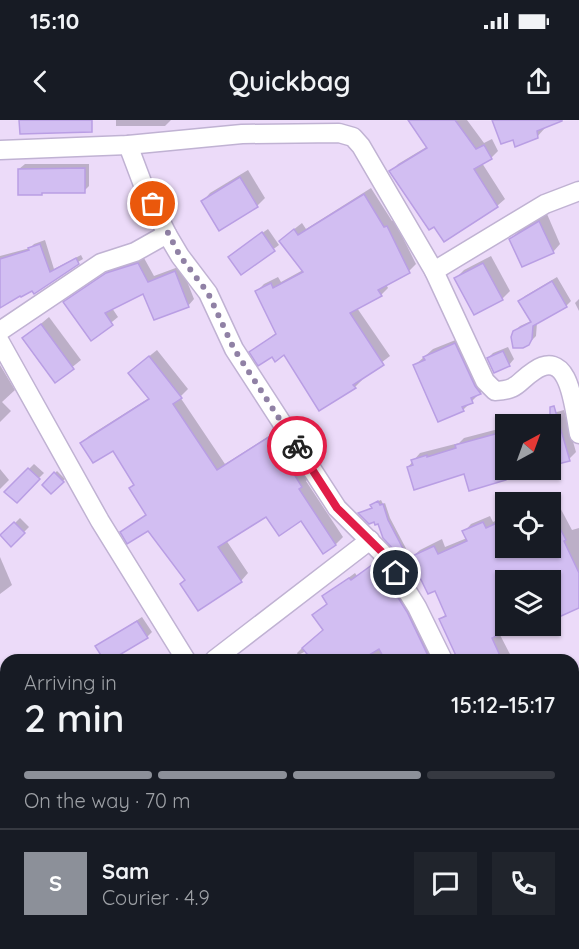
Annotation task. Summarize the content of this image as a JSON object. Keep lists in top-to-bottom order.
{
  "north": "top right",
  "page": {
    "status": "15:10",
    "header": "Quickbag",
    "heading": ["2 min", "Arriving in", "15:12–15:17"],
    "panel": ["Sam", "Courier · 4.9"],
    "bar": "On the way · 70 m",
    "round": "S"
  }
}
